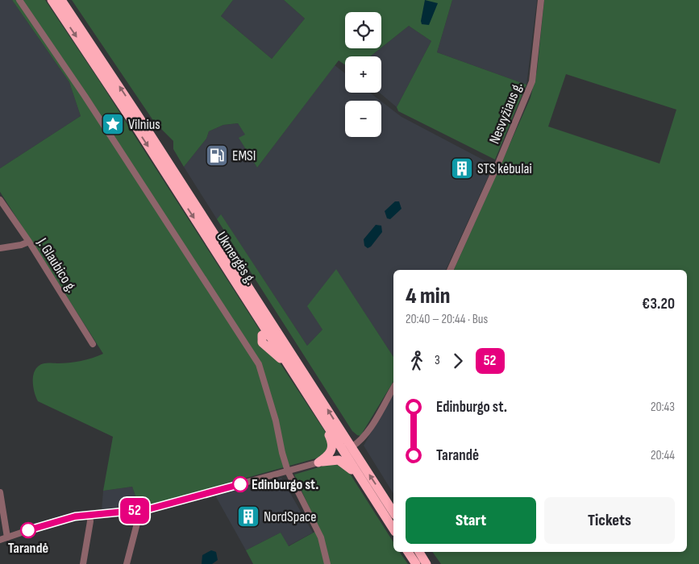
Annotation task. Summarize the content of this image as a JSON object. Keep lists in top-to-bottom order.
{
  "streets": {
    "highway": ["Ukmergės g."],
    "street": ["Nesvyžiaus g.", "J. Glaubico g."]
  },
  "places": {
    "place": ["Vilnius"],
    "fuel station": ["EMSI"],
    "building": ["STS kėbulai", "NordSpace"],
    "other": ["Edinburgo st.", "Tarandė"]
  },
  "lines": ["bus line 52"],
  "page": {
    "on_map": "52",
    "map_buttons": ["+", "−"],
    "heading": ["4 min", "20:40 – 20:44 · Bus", "€3.20"],
    "legs": ["3", "52"],
    "list": [
      {
        "name": "Edinburgo st.",
        "value": "20:43"
      },
      {
        "name": "Tarandė",
        "value": "20:44"
      }
    ],
    "buttons": ["Start", "Tickets"]
  }
}
